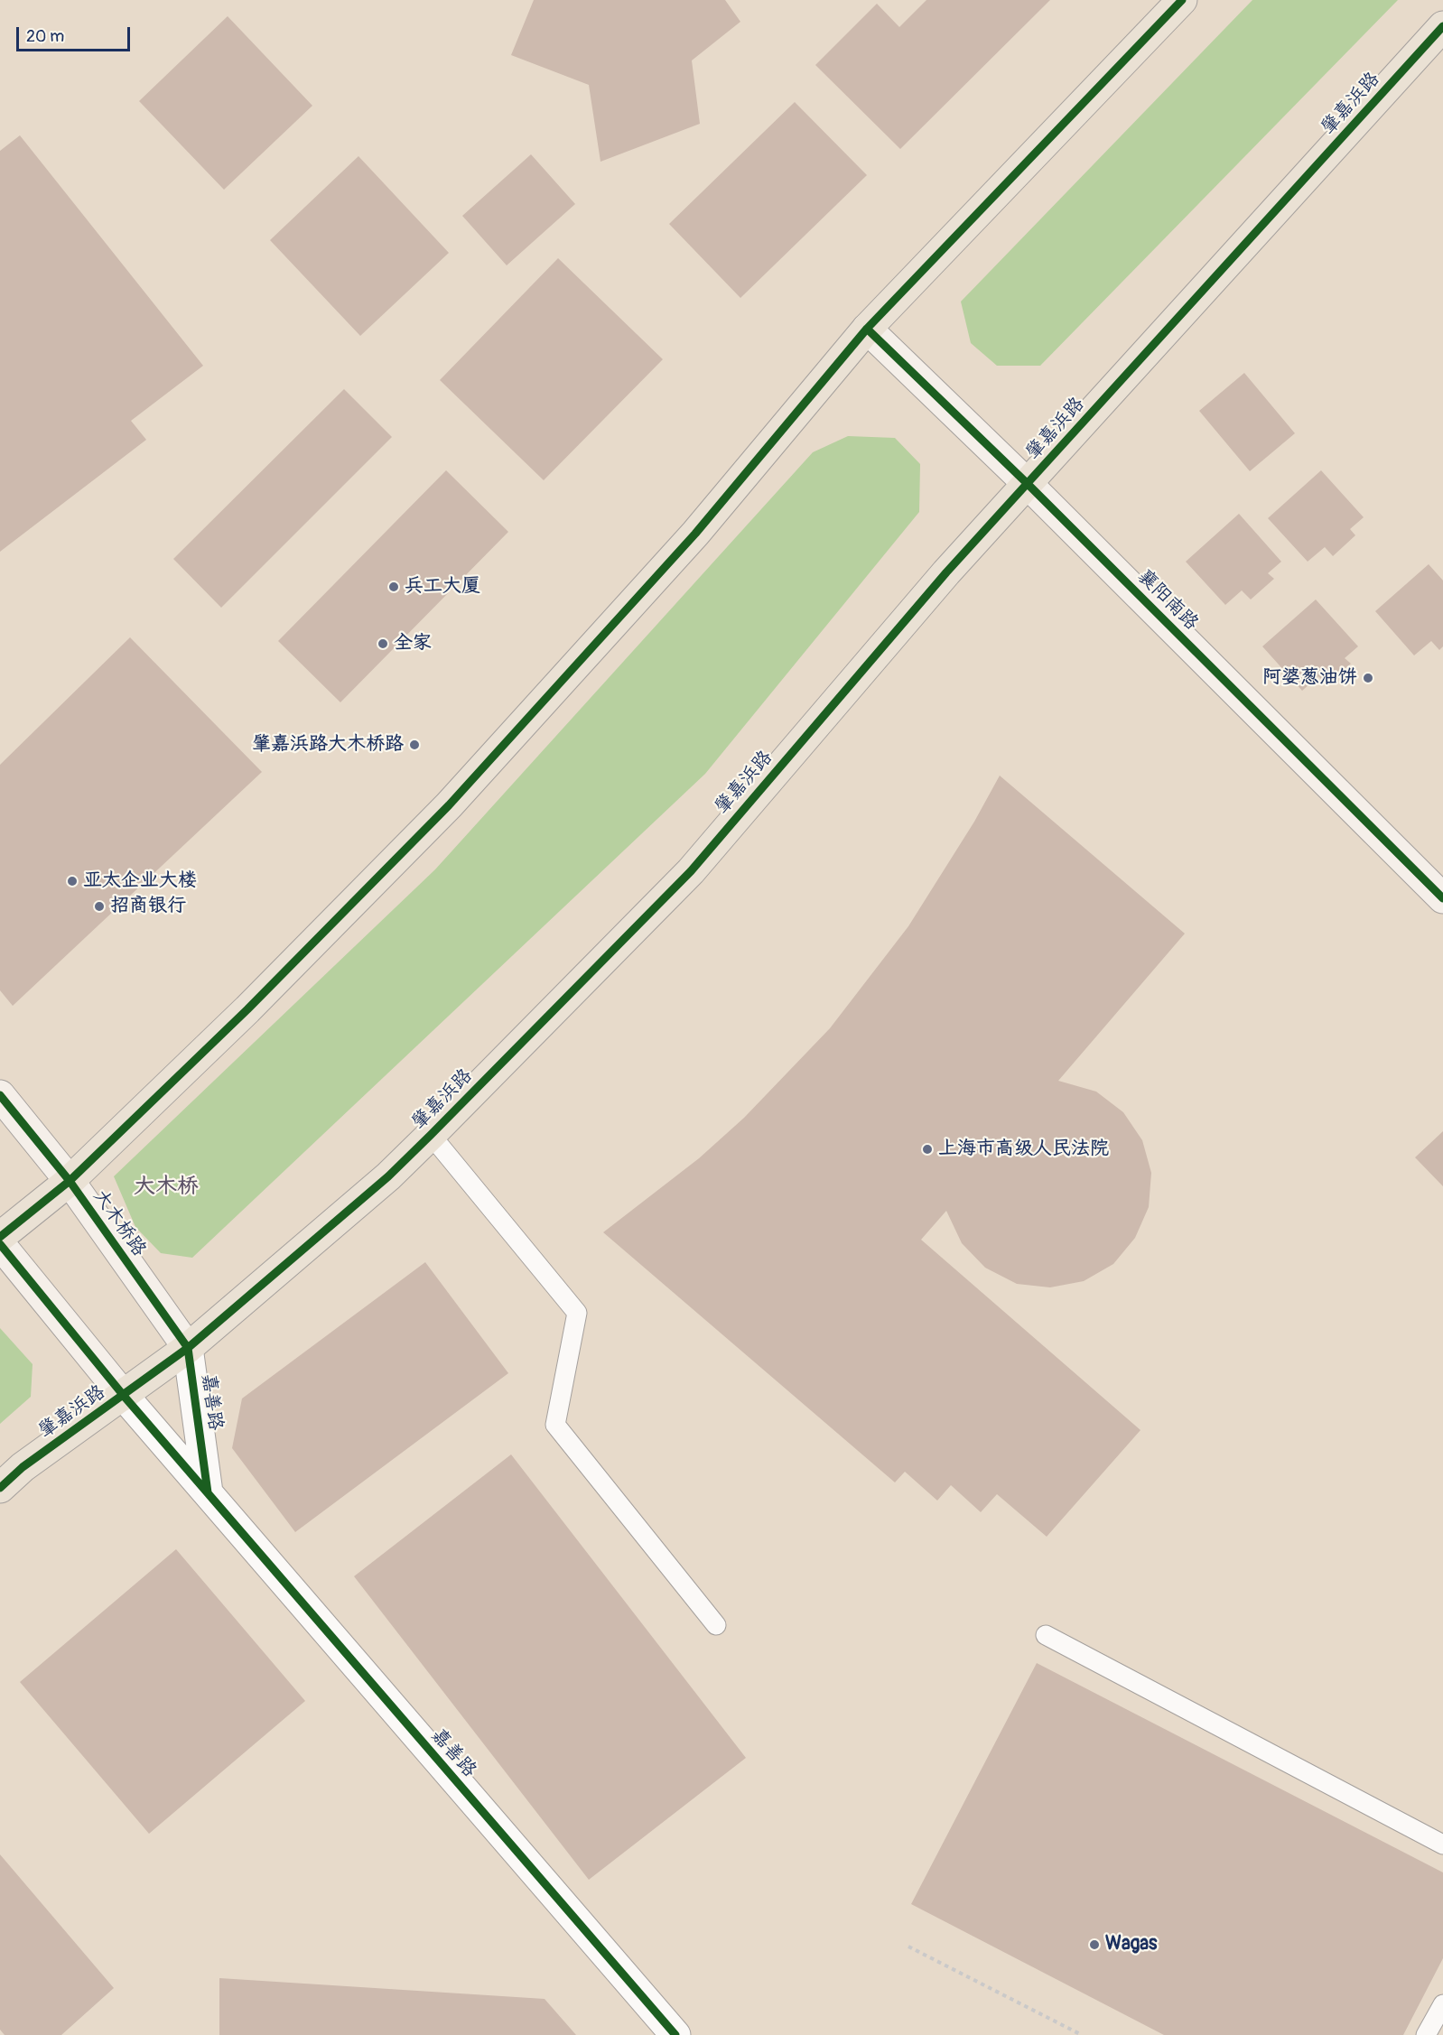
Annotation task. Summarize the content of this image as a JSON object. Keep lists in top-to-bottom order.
{
  "streets": {
    "main road": ["肇嘉浜路"],
    "street": ["襄阳南路", "大木桥路", "嘉善路"]
  },
  "crossings": [
    ["肇嘉浜路", "襄阳南路"],
    ["肇嘉浜路", "大木桥路"],
    ["肇嘉浜路", "嘉善路"],
    ["大木桥路", "嘉善路"]
  ],
  "districts": ["大木桥"],
  "places": [
    "兵工大厦",
    "全家",
    "阿婆葱油饼",
    "肇嘉浜路大木桥路",
    "亚太企业大楼",
    "招商银行",
    "上海市高级人民法院",
    "Wagas"
  ],
  "scale_bar": "20 m"
}
